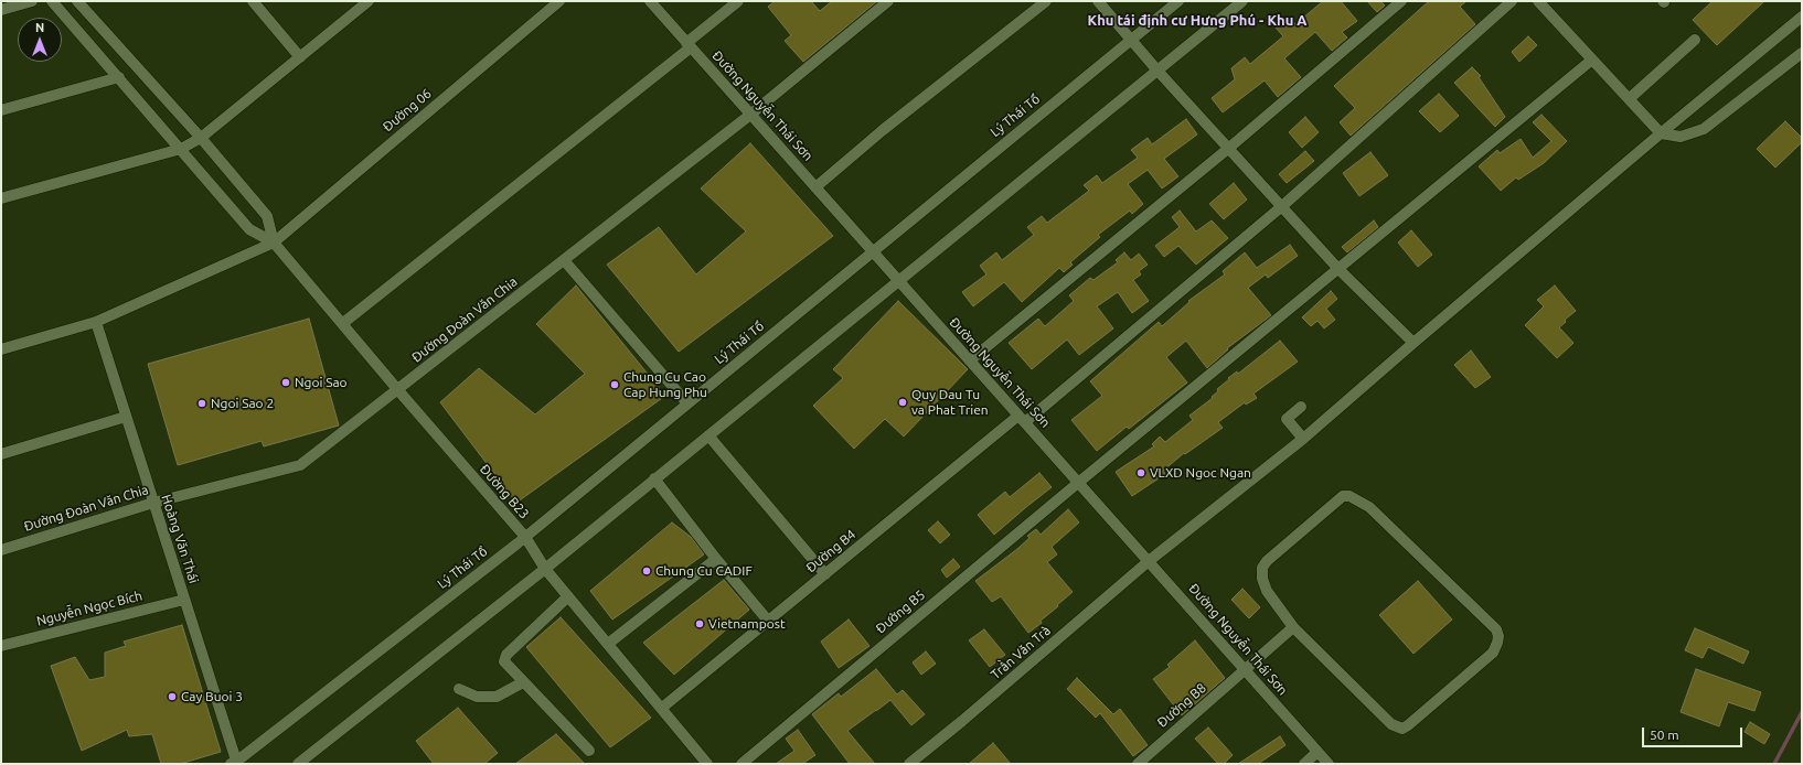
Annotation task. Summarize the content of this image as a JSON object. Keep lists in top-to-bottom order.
{
  "streets": {
    "street": [
      "Đường Nguyễn Thái Sơn",
      "Đường 06",
      "Lý Thái Tổ",
      "Đường Đoàn Văn Chia",
      "Đường B23",
      "Hoàng Văn Thái",
      "Đường B4",
      "Nguyễn Ngọc Bích",
      "Đường B5",
      "Trần Văn Trà",
      "Đường B8"
    ]
  },
  "crossings": [
    ["Đường Nguyễn Thái Sơn", "Lý Thái Tổ"],
    ["Đường Nguyễn Thái Sơn", "Đường Đoàn Văn Chia"],
    ["Đường Nguyễn Thái Sơn", "Đường B4"],
    ["Đường Nguyễn Thái Sơn", "Đường B5"],
    ["Đường Nguyễn Thái Sơn", "Trần Văn Trà"],
    ["Đường Nguyễn Thái Sơn", "Đường B8"],
    ["Đường 06", "Đường B23"],
    ["Đường 06", "Hoàng Văn Thái"],
    ["Lý Thái Tổ", "Đường B23"],
    ["Lý Thái Tổ", "Hoàng Văn Thái"],
    ["Đường Đoàn Văn Chia", "Đường B23"],
    ["Đường Đoàn Văn Chia", "Hoàng Văn Thái"],
    ["Đường B23", "Đường B4"],
    ["Hoàng Văn Thái", "Nguyễn Ngọc Bích"]
  ],
  "districts": ["Khu tái định cư Hưng Phú - Khu A"],
  "places": [
    "Ngoi Sao",
    "Chung Cu Cao Cap Hung Phu",
    "Quy Dau Tu va Phat Trien",
    "Ngoi Sao 2",
    "VLXD Ngoc Ngan",
    "Chung Cu CADIF",
    "Vietnampost",
    "Cay Buoi 3"
  ],
  "scale_bar": "50 m",
  "north": "top"
}
